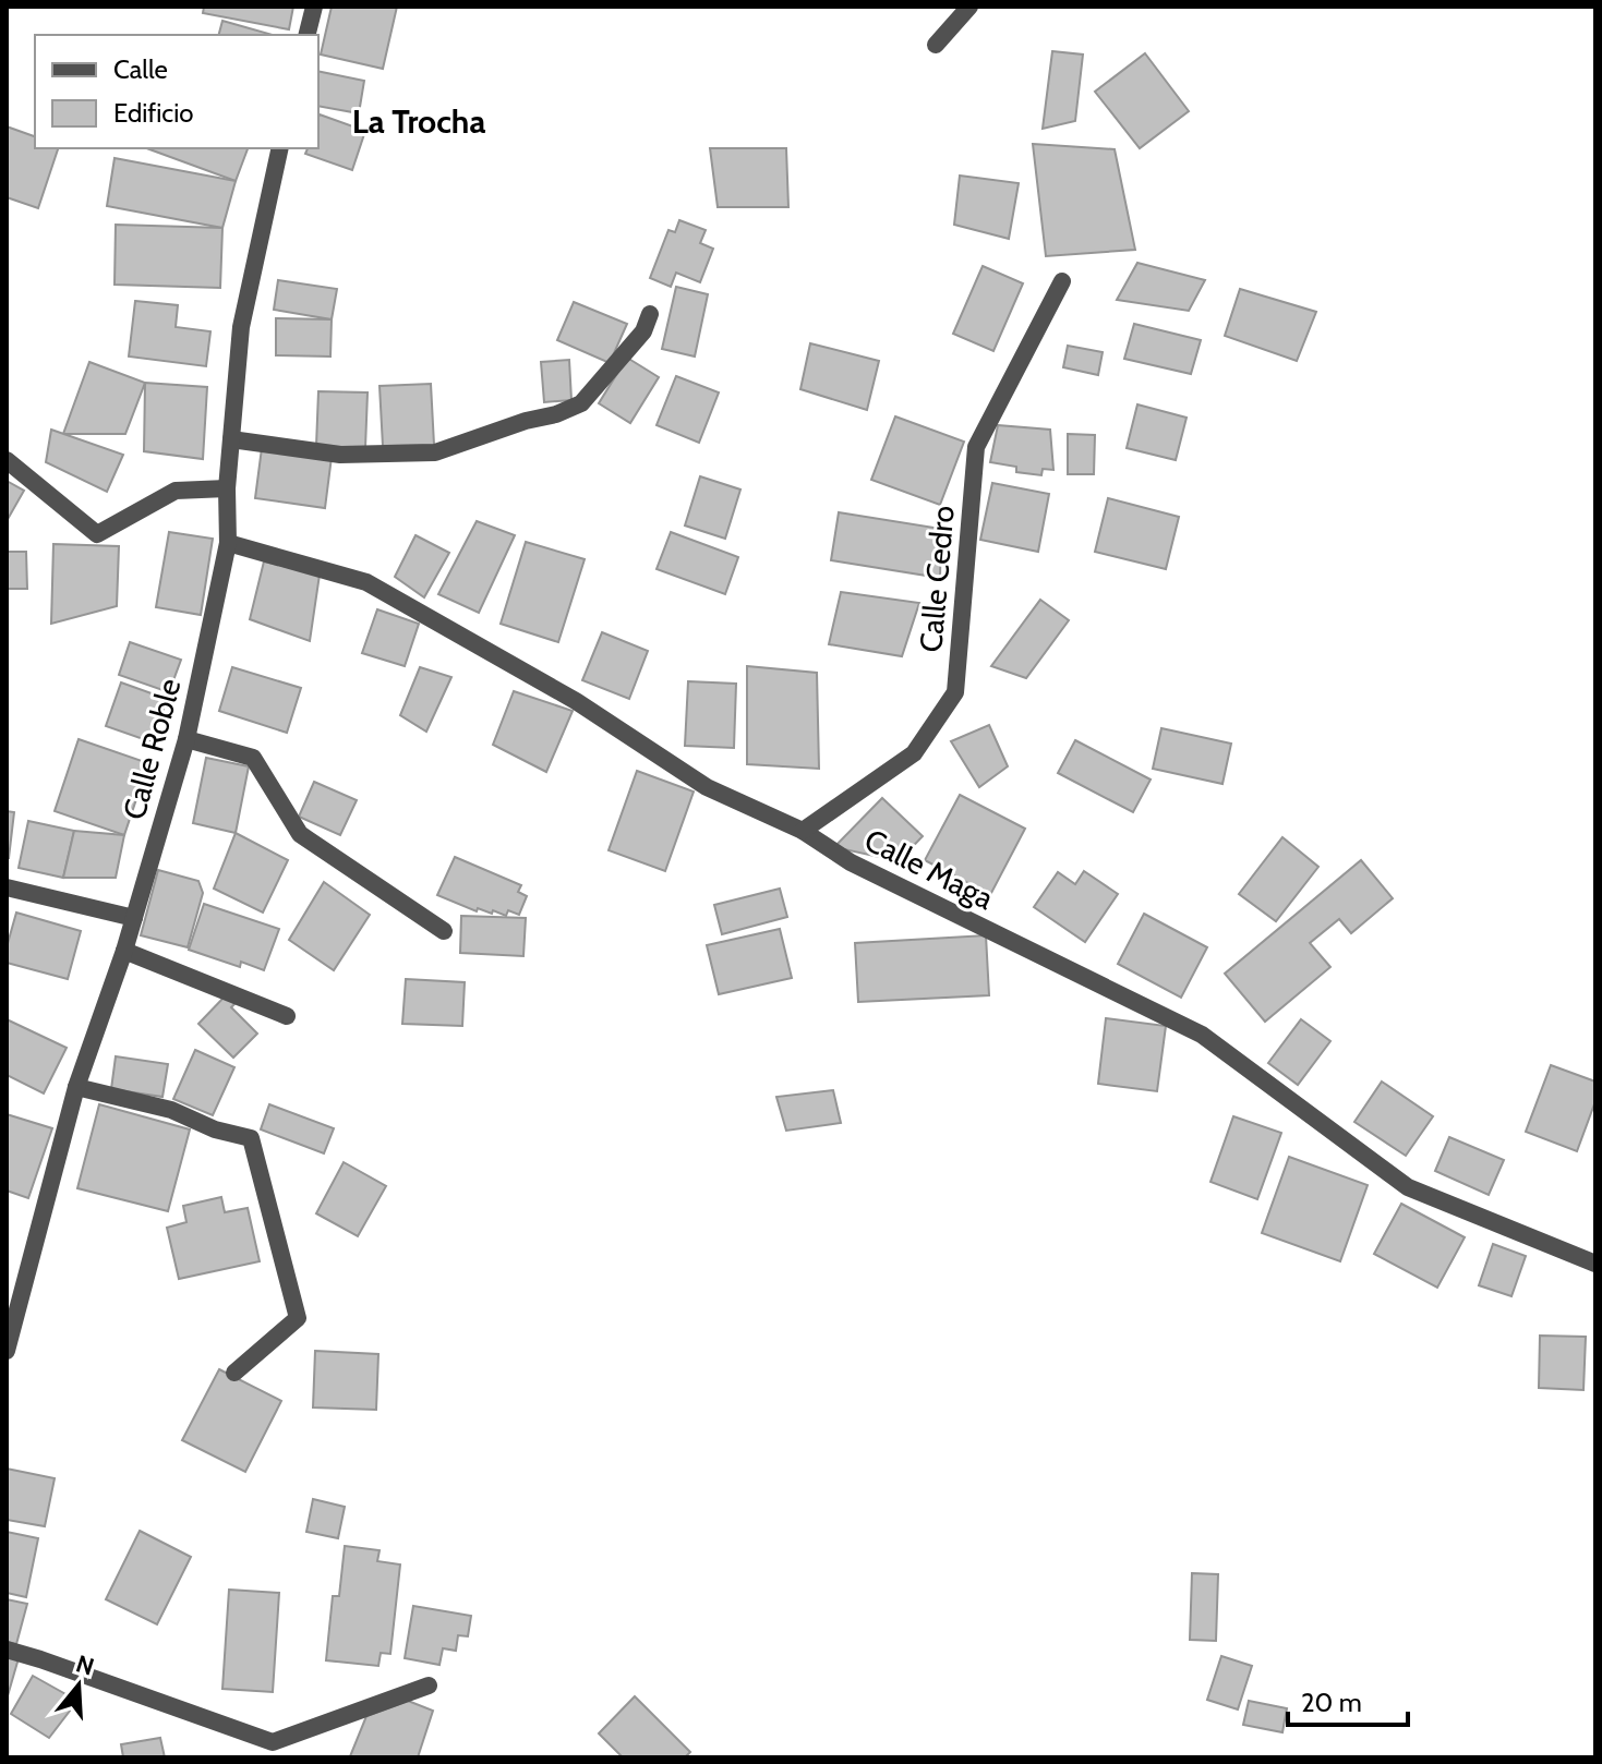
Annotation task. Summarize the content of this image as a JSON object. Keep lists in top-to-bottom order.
{
  "streets": {
    "street": ["Calle Cedro", "Calle Roble", "Calle Maga"]
  },
  "crossings": [
    ["Calle Cedro", "Calle Maga"],
    ["Calle Roble", "Calle Maga"]
  ],
  "districts": ["La Trocha"],
  "legend": ["Calle", "Edificio"],
  "scale_bar": "20 m",
  "north": "top"
}
